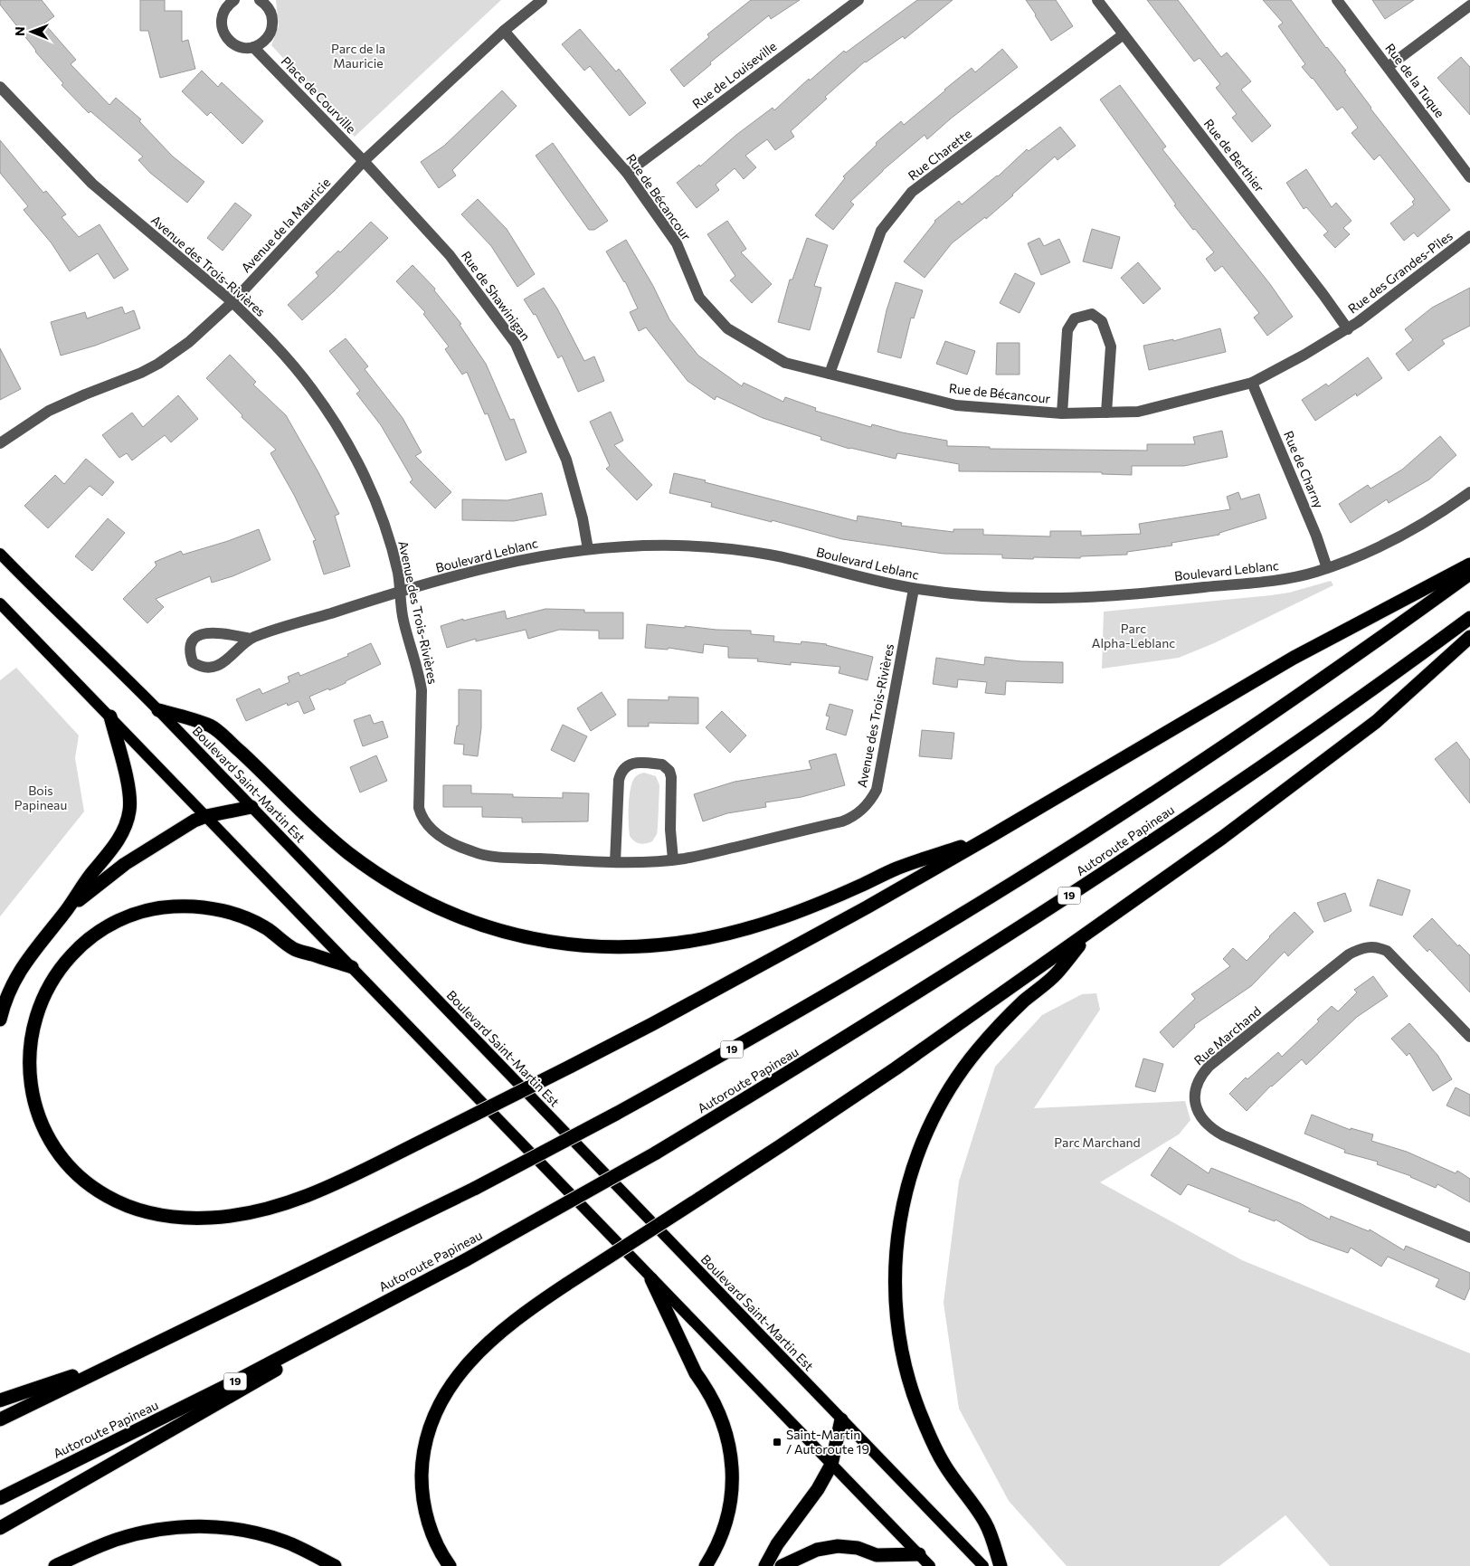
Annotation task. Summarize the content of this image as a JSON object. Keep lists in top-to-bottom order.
{
  "streets": {
    "highway": ["Autoroute Papineau", "19"],
    "main road": ["Boulevard Saint-Martin Est"],
    "street": [
      "Rue de Louiseville",
      "Rue de la Tuque",
      "Place de Courville",
      "Rue Charette",
      "Rue de Berthier",
      "Rue de Bécancour",
      "Avenue de la Mauricie",
      "Avenue des Trois-Rivières",
      "Rue des Grandes-Piles",
      "Rue de Shawinigan",
      "Rue de Charny",
      "Boulevard Leblanc",
      "Rue Marchand"
    ]
  },
  "crossings": [
    ["Rue de Louiseville", "Rue de Bécancour"],
    ["Place de Courville", "Avenue de la Mauricie"],
    ["Place de Courville", "Rue de Shawinigan"],
    ["Rue Charette", "Rue de Berthier"],
    ["Rue Charette", "Rue de Bécancour"],
    ["Rue de Berthier", "Rue de Bécancour"],
    ["Rue de Berthier", "Rue des Grandes-Piles"],
    ["Rue de Bécancour", "Avenue de la Mauricie"],
    ["Rue de Bécancour", "Rue des Grandes-Piles"],
    ["Rue de Bécancour", "Rue de Charny"],
    ["Avenue de la Mauricie", "Avenue des Trois-Rivières"],
    ["Avenue de la Mauricie", "Rue de Shawinigan"],
    ["Avenue des Trois-Rivières", "Boulevard Leblanc"],
    ["Rue de Shawinigan", "Boulevard Leblanc"],
    ["Rue de Charny", "Boulevard Leblanc"]
  ],
  "parks": [
    "Parc de la Mauricie",
    "Parc Alpha-Leblanc",
    "Bois Papineau",
    "Parc Marchand"
  ],
  "places": {
    "transit": ["Saint-Martin / Autoroute 19"]
  },
  "north": "left"
}
